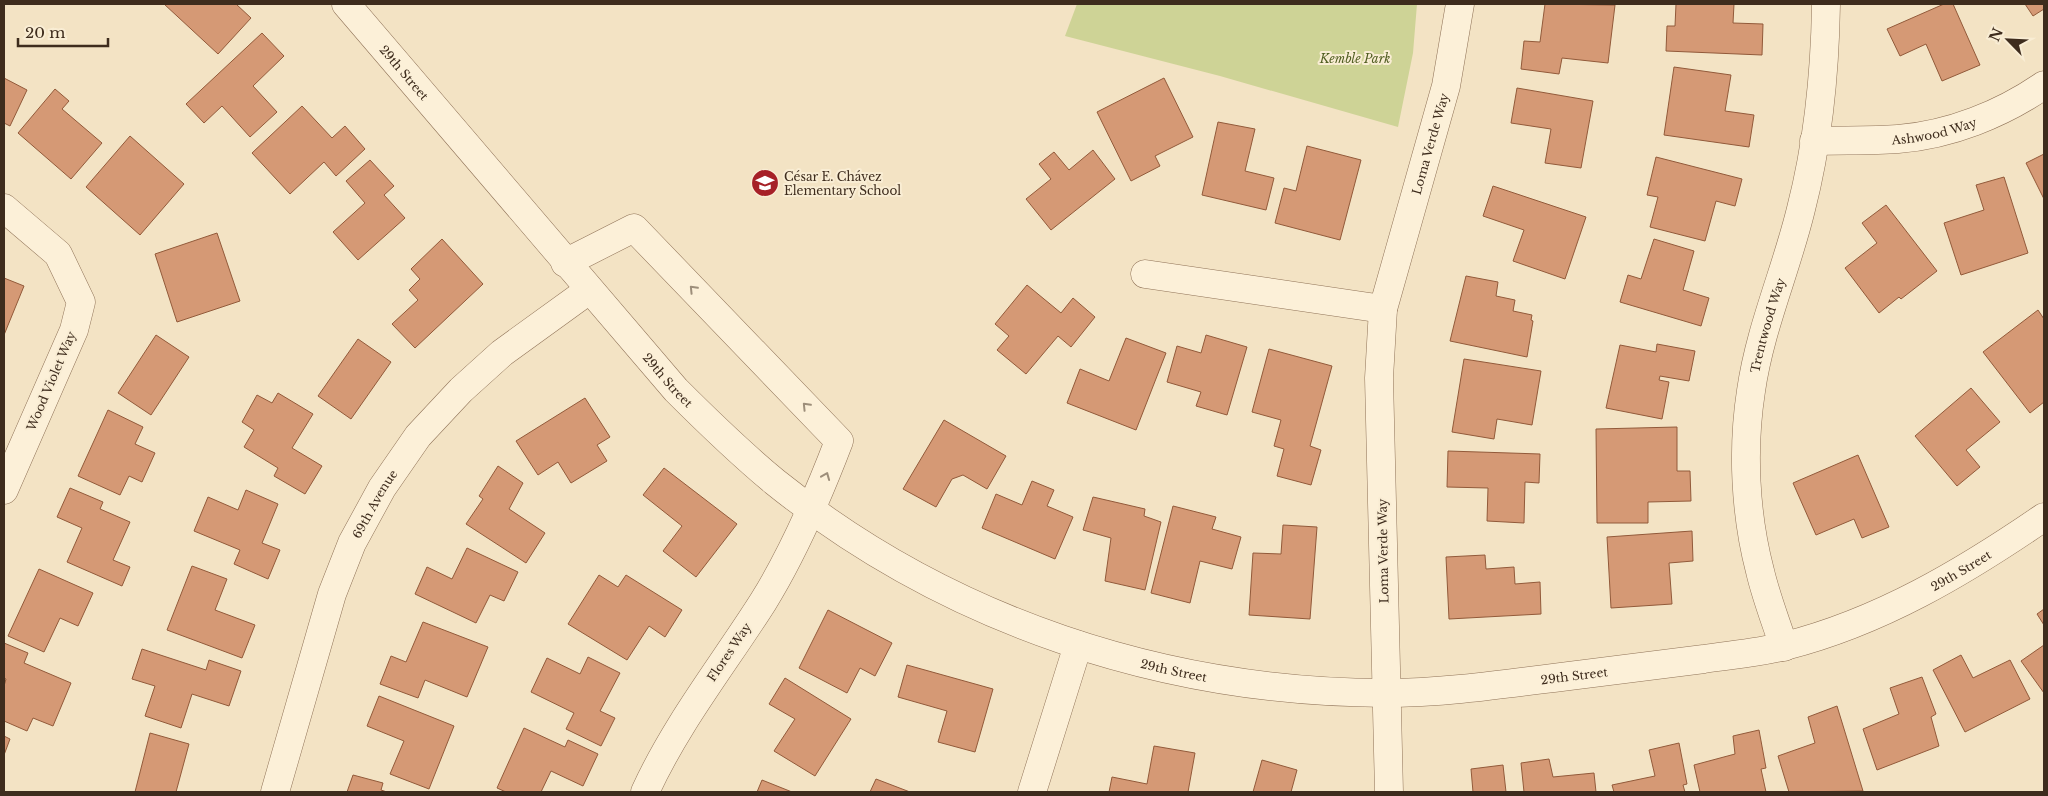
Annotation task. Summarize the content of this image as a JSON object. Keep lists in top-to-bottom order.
{
  "streets": {
    "street": [
      "29th Street",
      "Ashwood Way",
      "Loma Verde Way",
      "Trentwood Way",
      "Wood Violet Way",
      "69th Avenue",
      "Flores Way"
    ]
  },
  "crossings": [
    ["29th Street", "Loma Verde Way"],
    ["29th Street", "Trentwood Way"],
    ["29th Street", "69th Avenue"],
    ["29th Street", "Flores Way"],
    ["Ashwood Way", "Trentwood Way"]
  ],
  "parks": ["Kemble Park"],
  "places": {
    "school or university": ["César E. Chávez Elementary School"]
  },
  "scale_bar": "20 m",
  "north": "top left"
}
